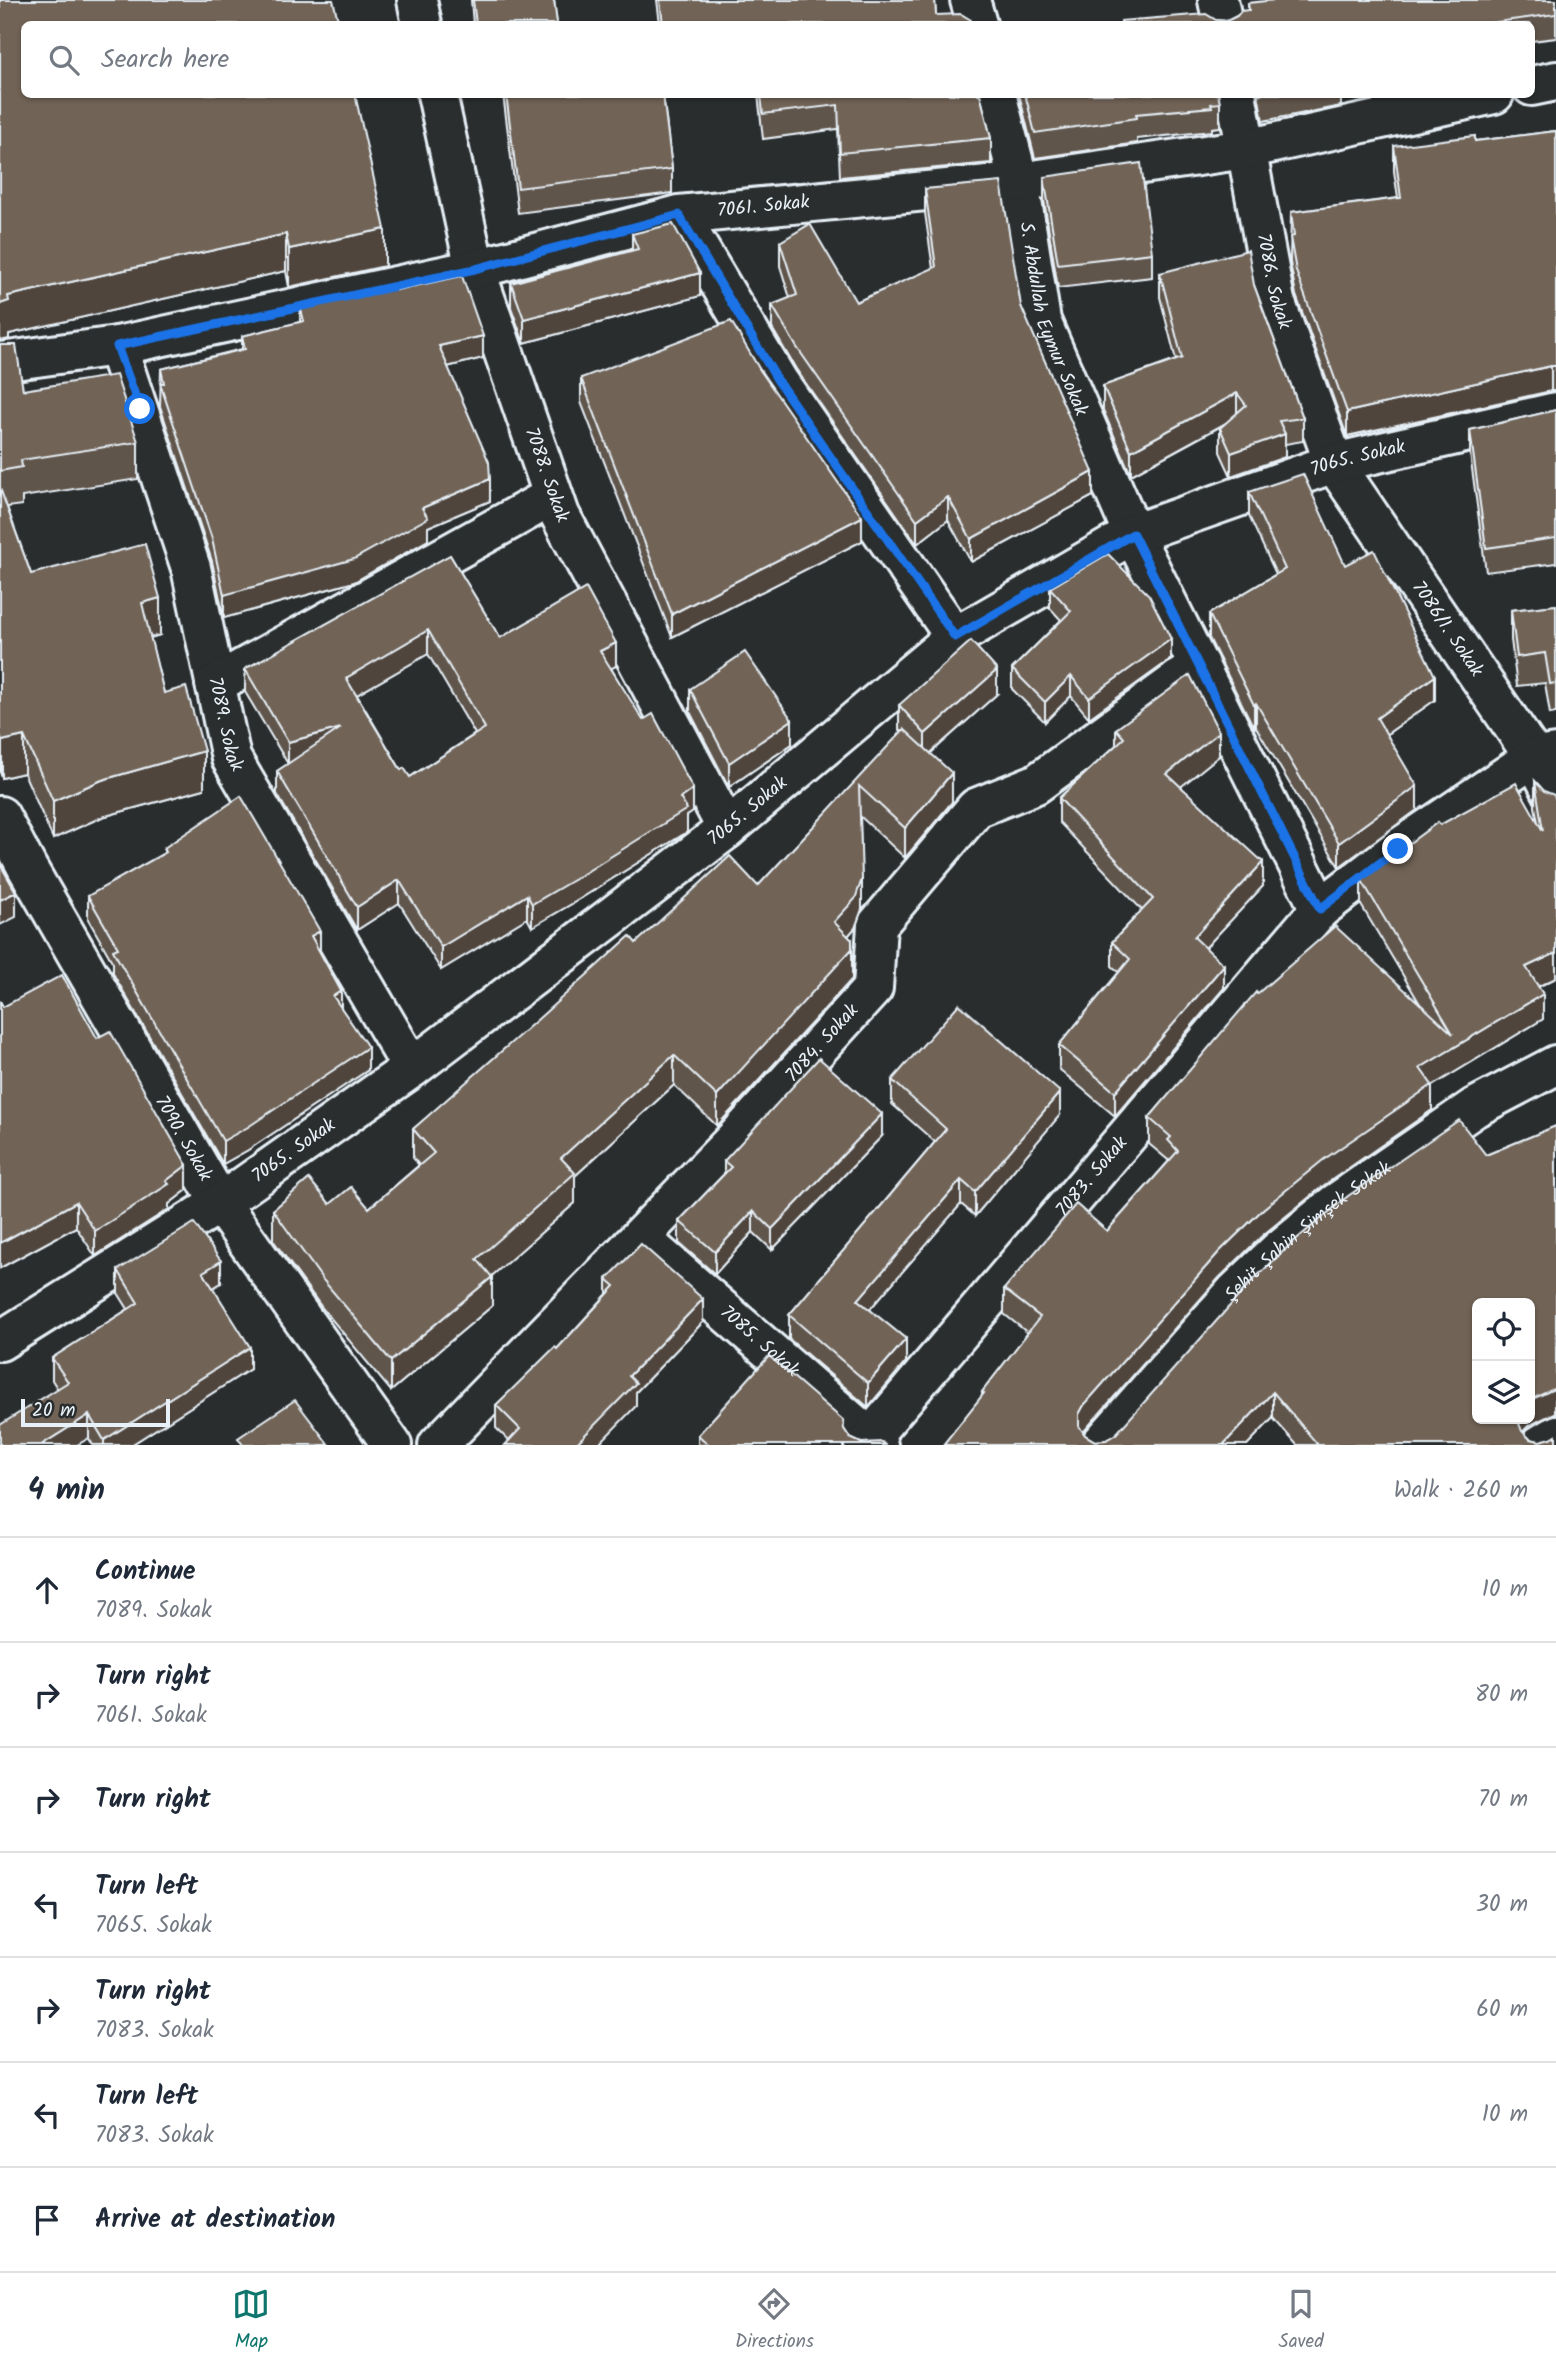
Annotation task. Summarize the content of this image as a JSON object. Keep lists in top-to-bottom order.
{
  "streets": {
    "street": [
      "7061. Sokak",
      "7086. Sokak",
      "S. Abdullah Eymur Sokak",
      "7065. Sokak",
      "7088. Sokak",
      "7086/1. Sokak",
      "7089. Sokak",
      "7084. Sokak",
      "7090. Sokak",
      "7083. Sokak",
      "Şehit Şahin Şimşek Sokak",
      "7085. Sokak"
    ]
  },
  "crossings": [
    ["7061. Sokak", "7086. Sokak"],
    ["7061. Sokak", "S. Abdullah Eymur Sokak"],
    ["7061. Sokak", "7088. Sokak"],
    ["7061. Sokak", "7089. Sokak"],
    ["7086. Sokak", "7065. Sokak"],
    ["7086. Sokak", "7086/1. Sokak"],
    ["S. Abdullah Eymur Sokak", "7065. Sokak"],
    ["7065. Sokak", "7088. Sokak"],
    ["7065. Sokak", "7086/1. Sokak"],
    ["7065. Sokak", "7089. Sokak"],
    ["7065. Sokak", "7090. Sokak"],
    ["7086/1. Sokak", "7083. Sokak"],
    ["7084. Sokak", "7085. Sokak"],
    ["7083. Sokak", "7085. Sokak"]
  ],
  "scale_bar": "20 m",
  "page": {
    "search": "Search here",
    "scale": "20 m",
    "heading": ["4 min", "Walk · 260 m"],
    "list": [
      ["Continue", "7089. Sokak", "10 m"],
      ["Turn right", "7061. Sokak", "80 m"],
      ["Turn right", "70 m"],
      ["Turn left", "7065. Sokak", "30 m"],
      ["Turn right", "7083. Sokak", "60 m"],
      ["Turn left", "7083. Sokak", "10 m"],
      "Arrive at destination"
    ],
    "nav": ["Map", "Directions", "Saved"]
  }
}
